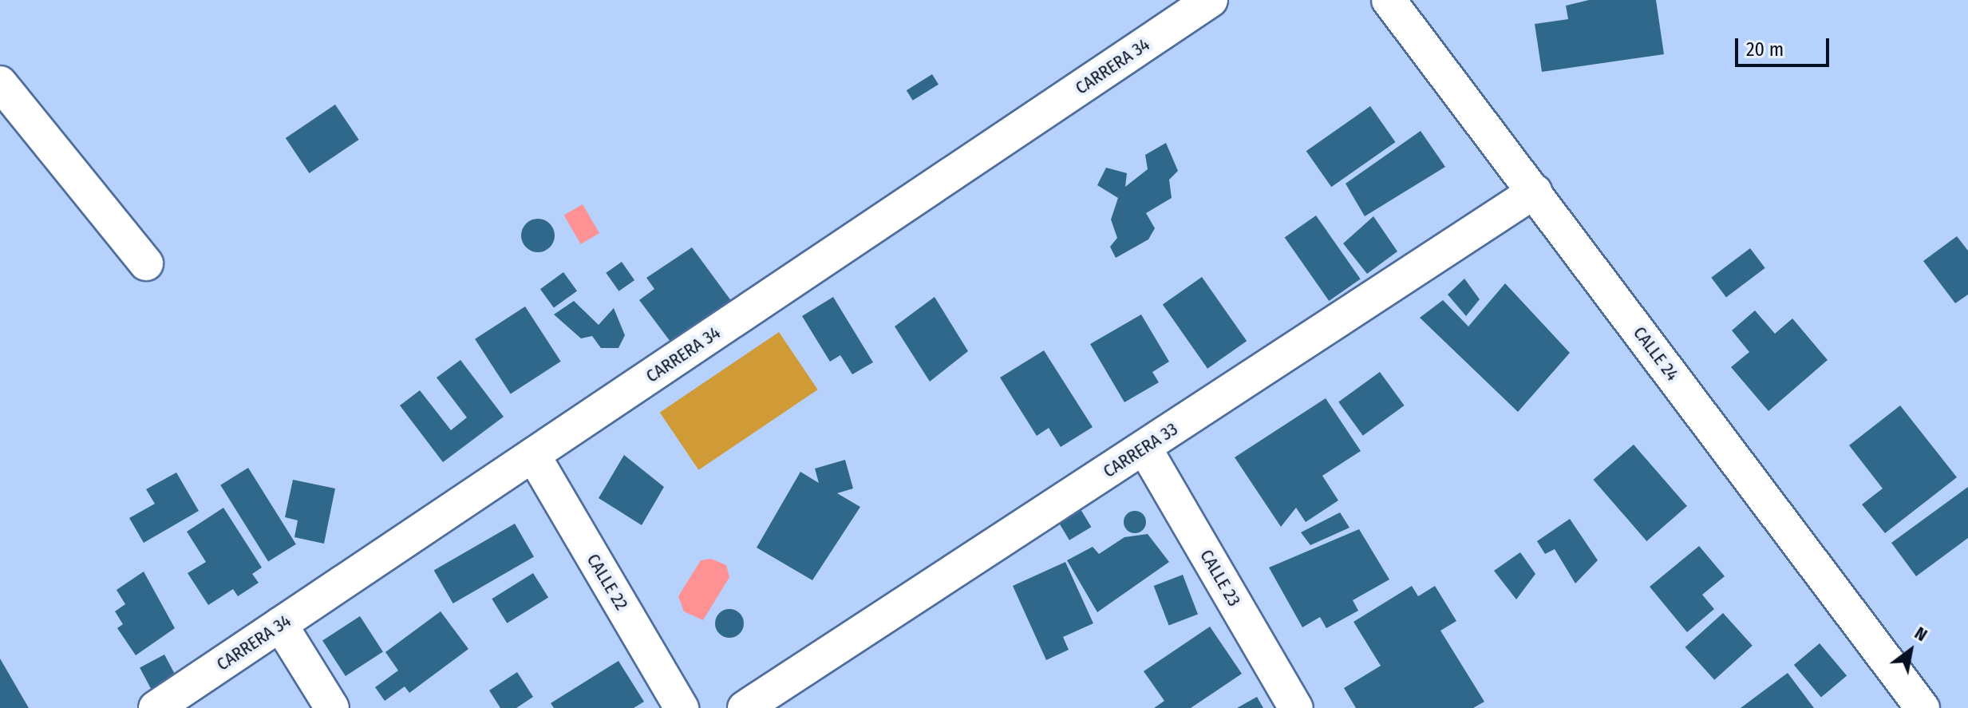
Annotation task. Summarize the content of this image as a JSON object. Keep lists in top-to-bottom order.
{
  "streets": {
    "street": [
      "CARRERA 34",
      "CALLE 24",
      "CARRERA 33",
      "CALLE 23",
      "CALLE 22"
    ]
  },
  "crossings": [
    ["CARRERA 34", "CALLE 22"],
    ["CALLE 24", "CARRERA 33"],
    ["CARRERA 33", "CALLE 23"]
  ],
  "scale_bar": "20 m",
  "north": "top right"
}
